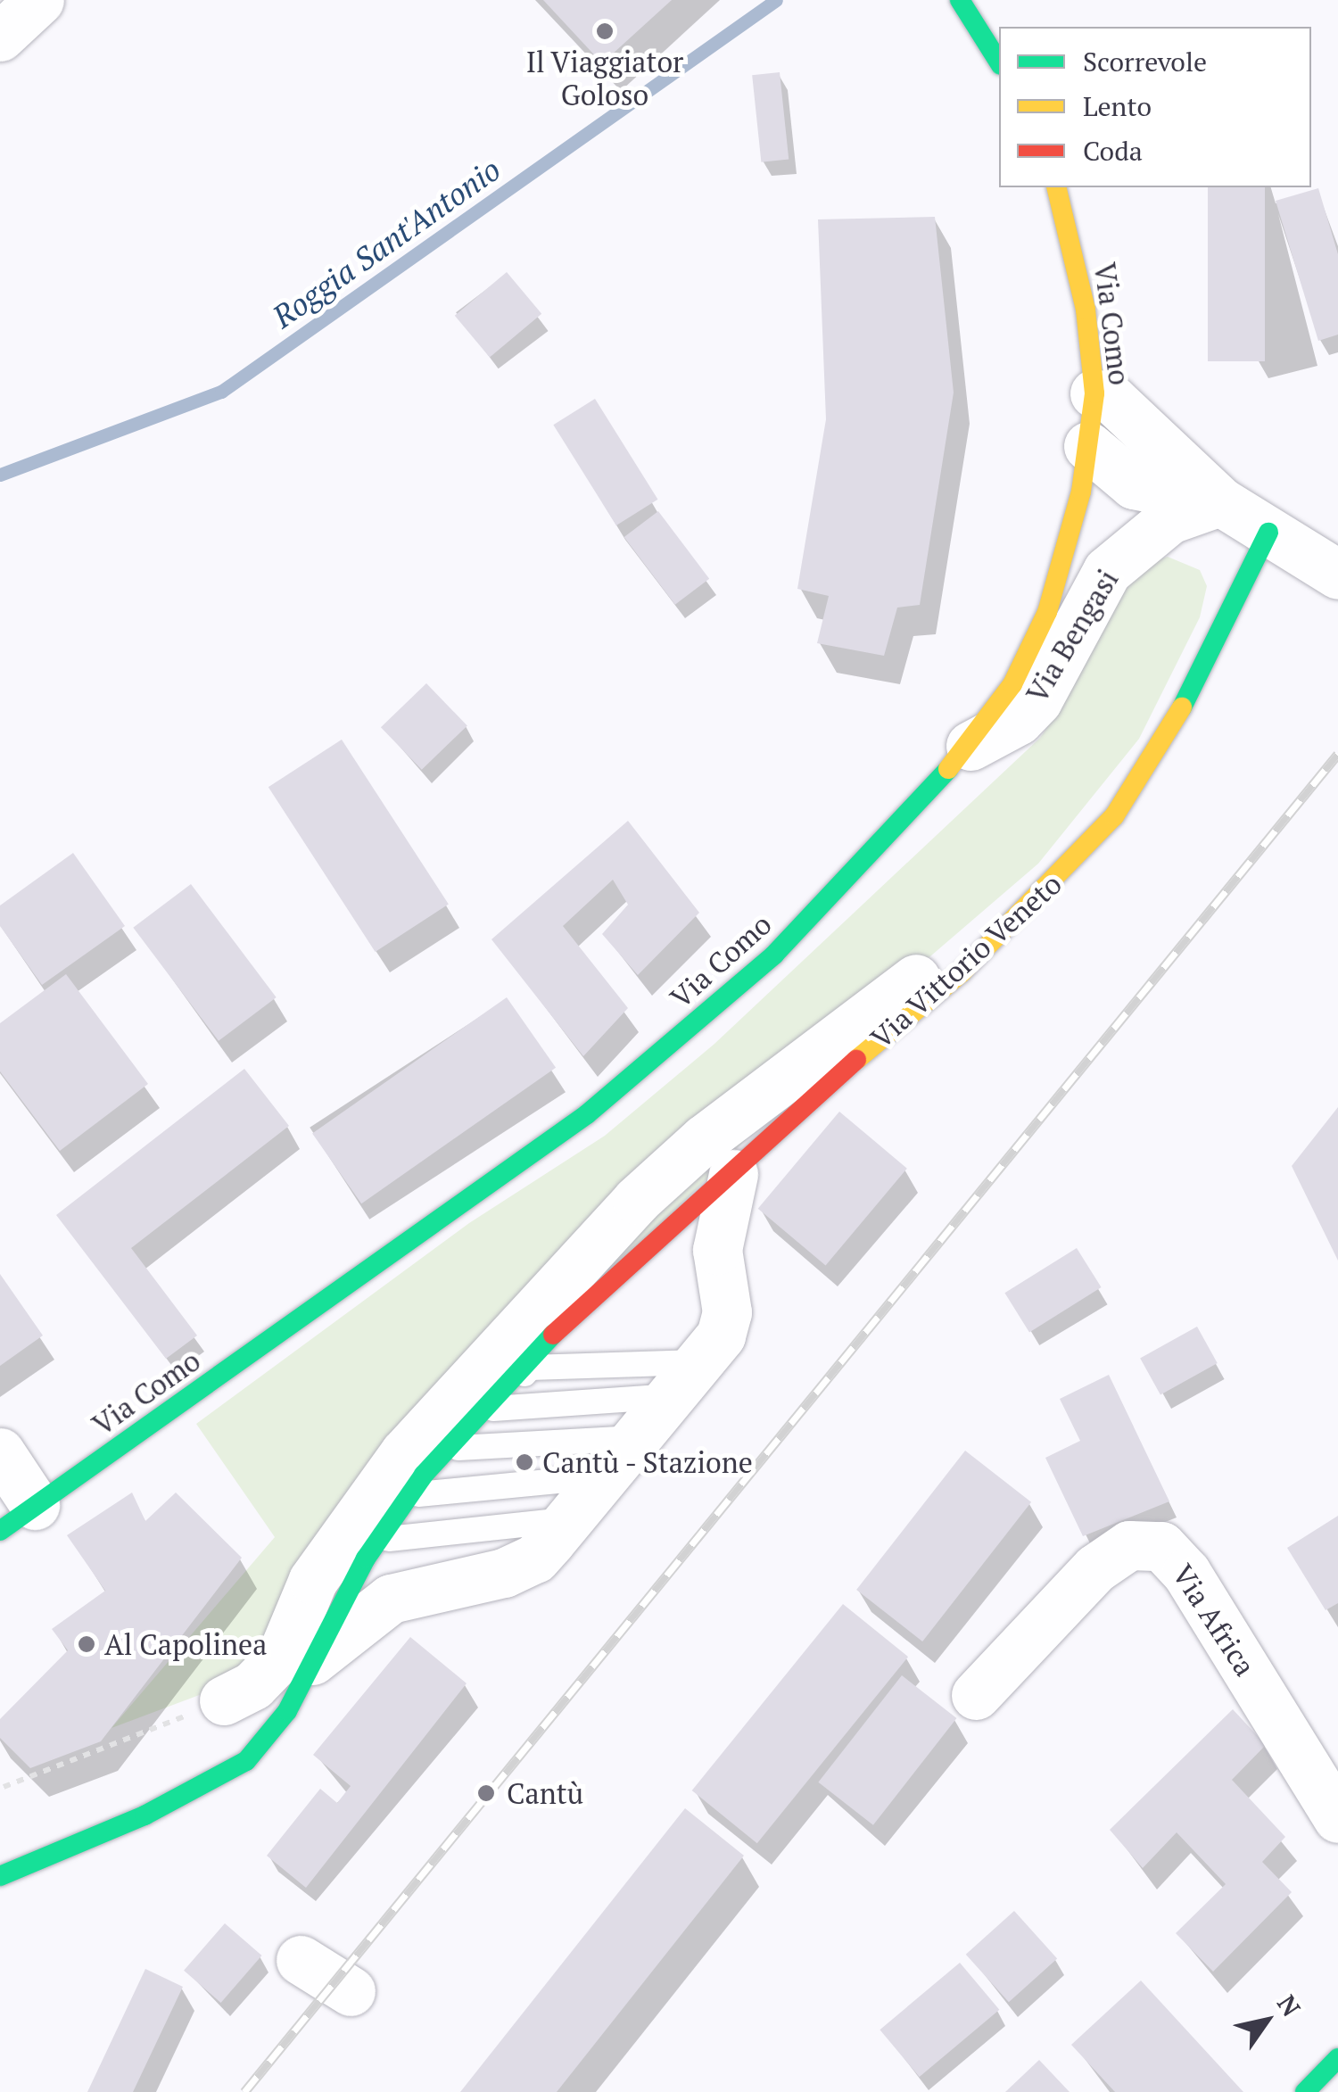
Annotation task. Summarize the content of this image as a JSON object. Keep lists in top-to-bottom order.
{
  "streets": {
    "street": [
      "Via Como",
      "Via Bengasi",
      "Via Vittorio Veneto",
      "Via Africa"
    ]
  },
  "crossings": [
    ["Via Como", "Via Bengasi"],
    ["Via Bengasi", "Via Vittorio Veneto"]
  ],
  "water": ["Roggia Sant'Antonio"],
  "places": [
    "Il Viaggiator Goloso",
    "Cantù - Stazione",
    "Al Capolinea",
    "Cantù"
  ],
  "legend": ["Scorrevole", "Lento", "Coda"],
  "north": "top right"
}
